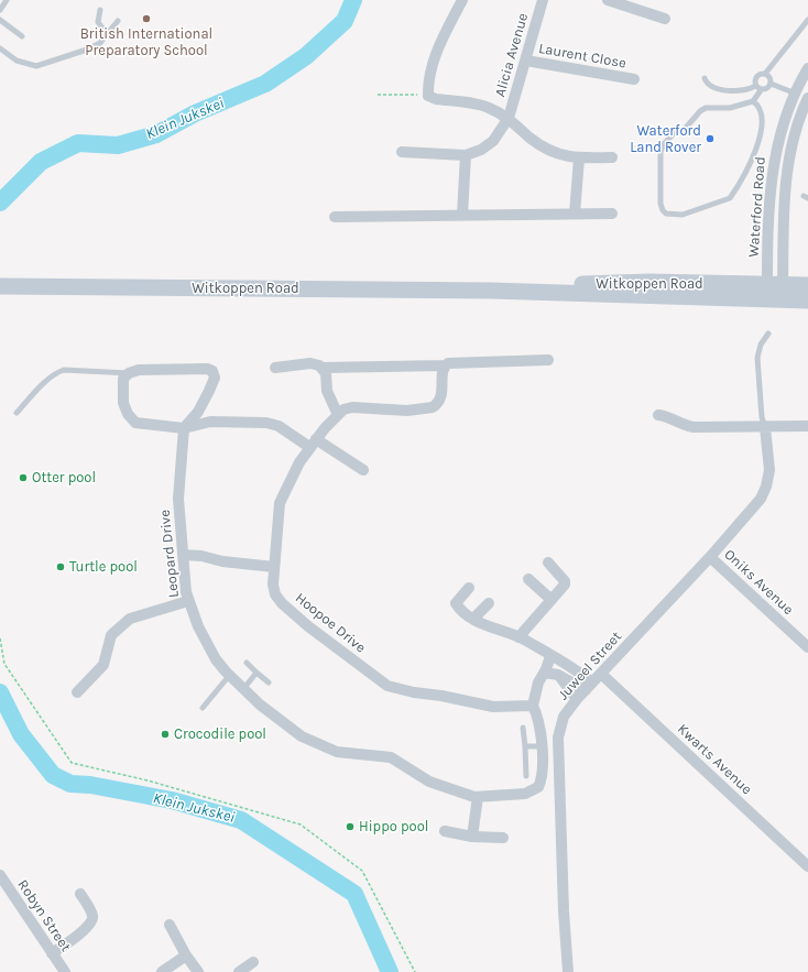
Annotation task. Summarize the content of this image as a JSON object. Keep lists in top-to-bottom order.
{
  "streets": {
    "main road": ["Witkoppen Road"],
    "street": [
      "Alicia Avenue",
      "Laurent Close",
      "Waterford Road",
      "Leopard Drive",
      "Oniks Avenue",
      "Hoopoe Drive",
      "Juweel Street",
      "Kwarts Avenue",
      "Robyn Street"
    ]
  },
  "crossings": [
    ["Alicia Avenue", "Laurent Close"],
    ["Waterford Road", "Witkoppen Road"],
    ["Oniks Avenue", "Juweel Street"],
    ["Juweel Street", "Kwarts Avenue"]
  ],
  "water": ["Klein Jukskei"],
  "places": [
    "British International Preparatory School",
    "Waterford Land Rover",
    "Otter pool",
    "Turtle pool",
    "Crocodile pool",
    "Hippo pool"
  ]
}
